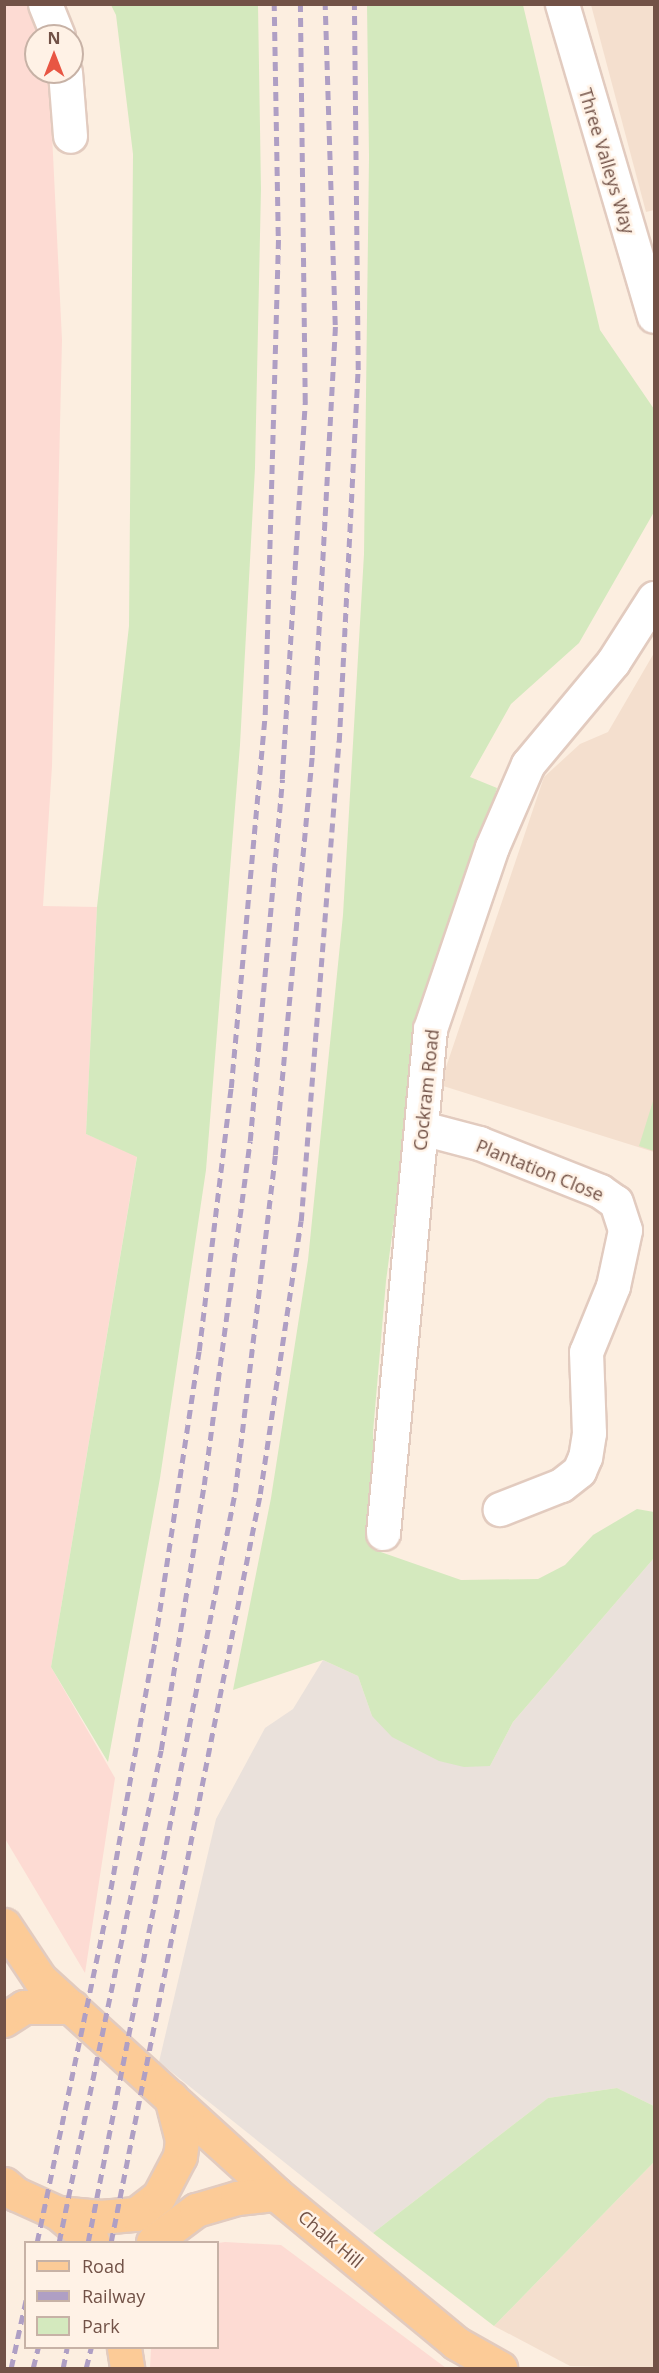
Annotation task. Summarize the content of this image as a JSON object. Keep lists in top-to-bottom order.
{
  "streets": {
    "main road": ["Chalk Hill"],
    "street": ["Three Valleys Way", "Cockram Road", "Plantation Close"]
  },
  "crossings": [
    ["Cockram Road", "Plantation Close"]
  ],
  "legend": ["Road", "Railway", "Park"],
  "north": "top"
}
